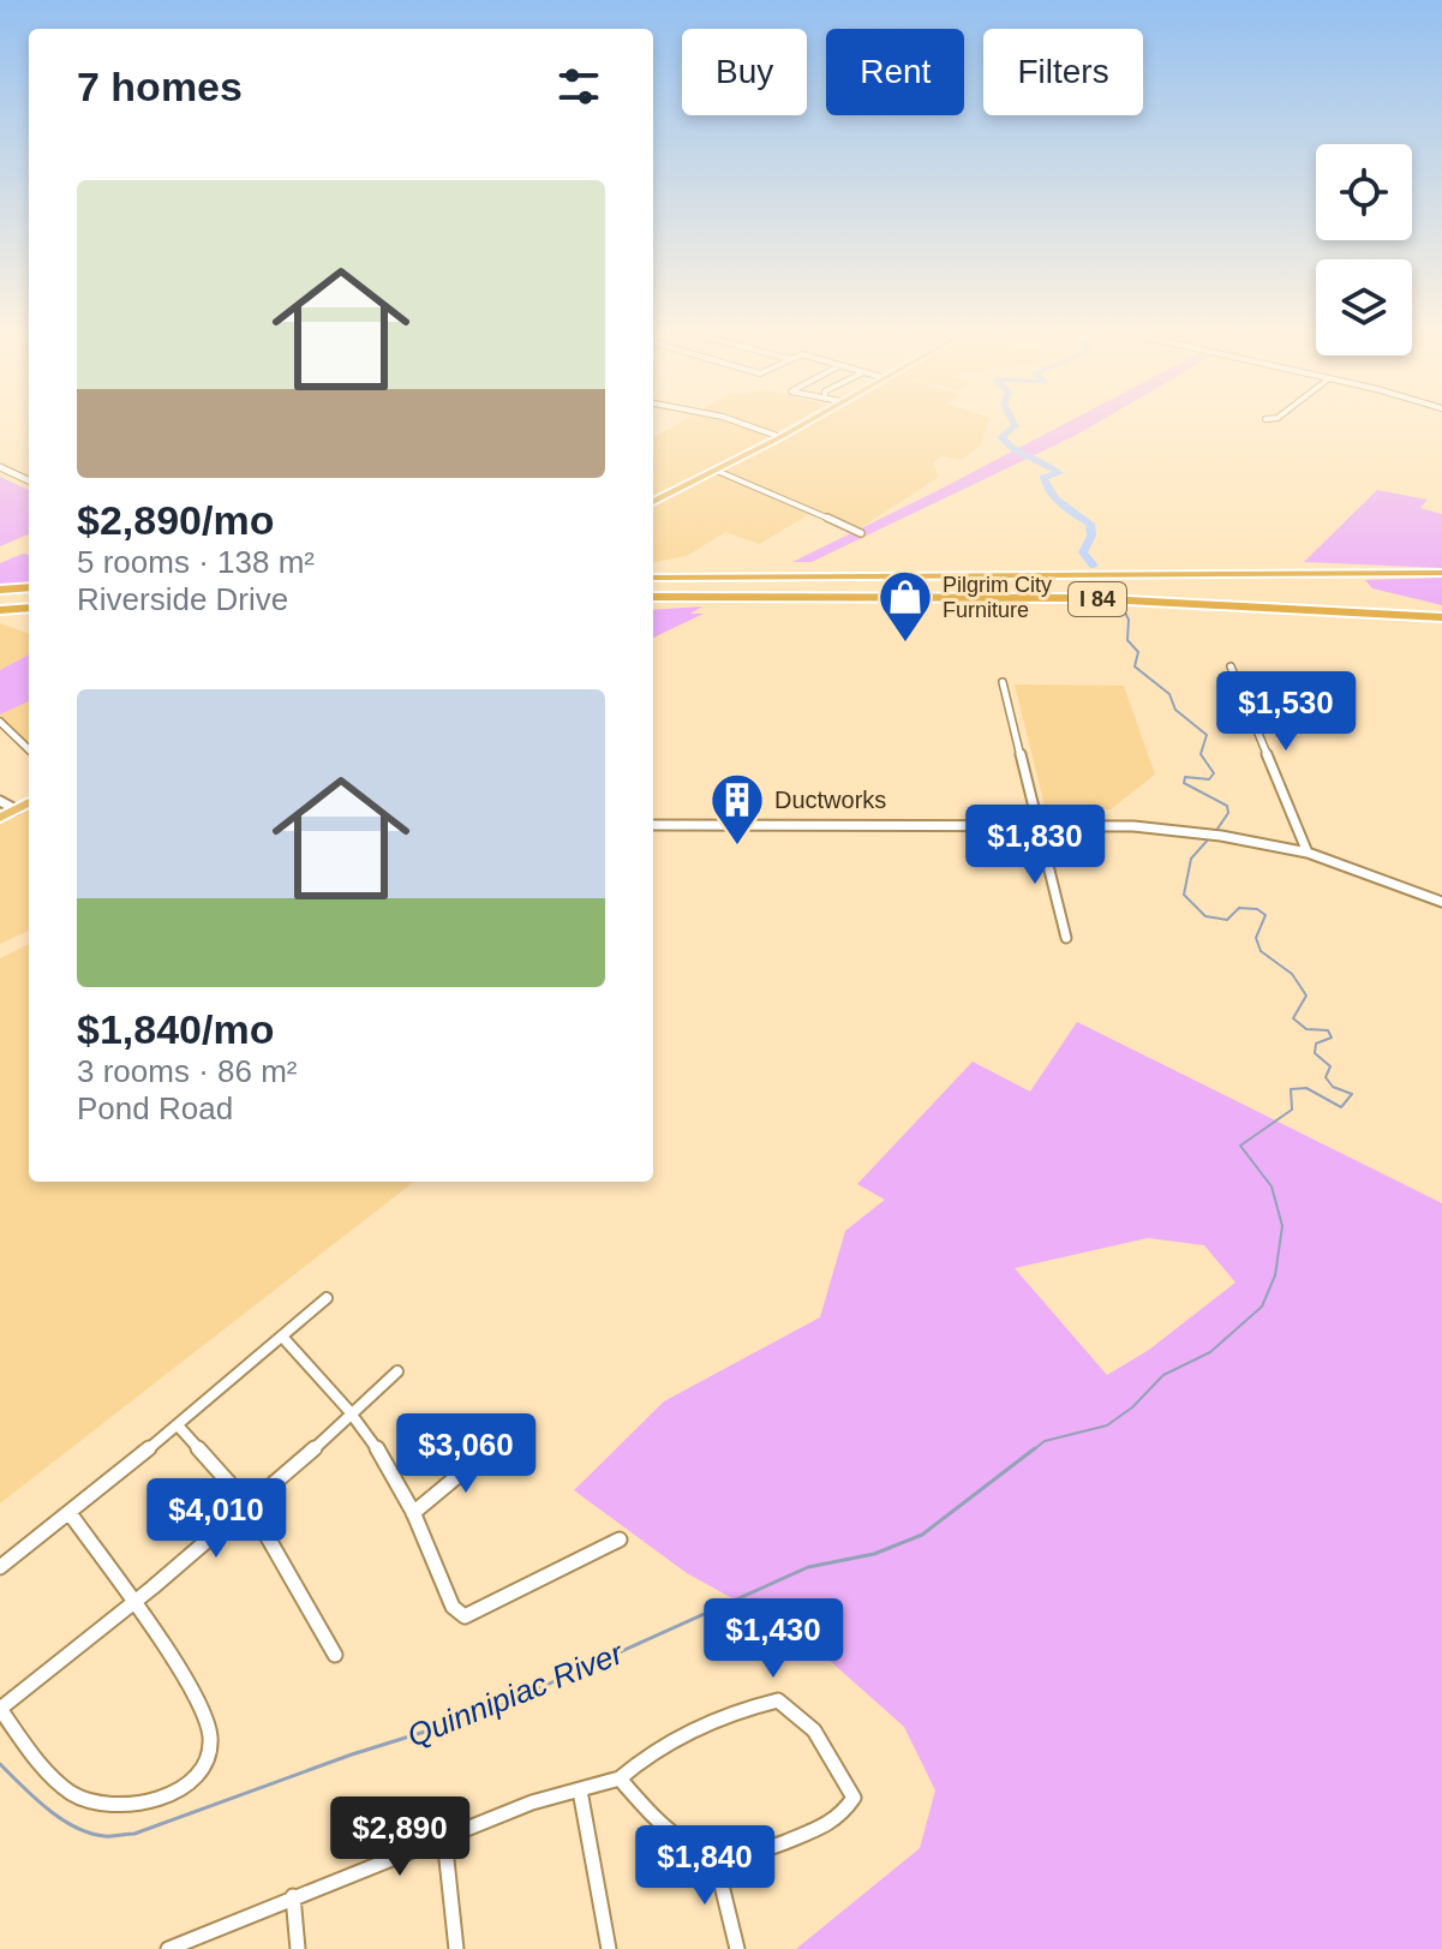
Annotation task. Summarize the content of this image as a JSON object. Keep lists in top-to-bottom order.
{
  "streets": {
    "highway": ["I 84"]
  },
  "water": ["Quinnipiac River"],
  "places": {
    "shop": ["Pilgrim City Furniture"],
    "building": ["Ductworks"]
  },
  "page": {
    "chip": ["Buy", "Rent", "Filters"],
    "heading": "7 homes",
    "list": [
      {
        "name": "$2,890/mo",
        "note": "5 rooms · 138 m² · Riverside Drive"
      },
      {
        "name": "$1,840/mo",
        "note": "3 rooms · 86 m² · Pond Road"
      }
    ],
    "price": [
      "$1,530",
      "$1,830",
      "$3,060",
      "$4,010",
      "$1,430",
      "$2,890",
      "$1,840"
    ]
  }
}
